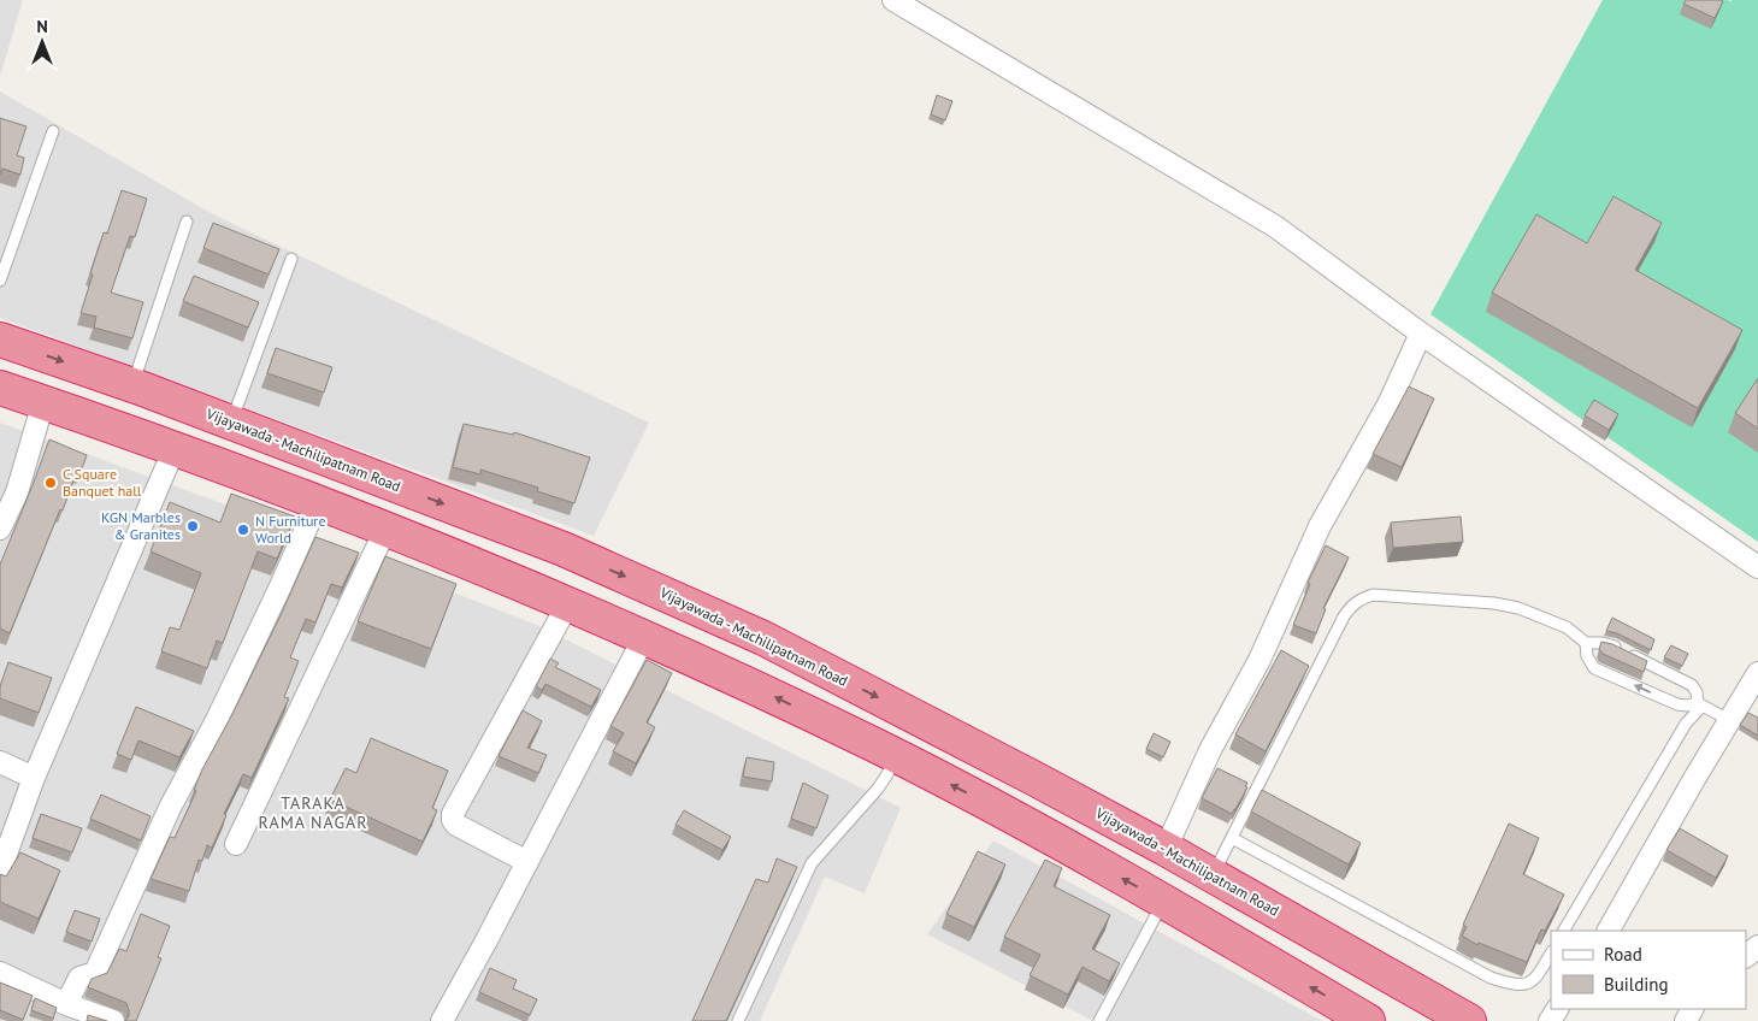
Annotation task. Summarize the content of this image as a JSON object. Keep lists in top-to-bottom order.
{
  "streets": {
    "highway": ["Vijayawada - Machilipatnam Road"]
  },
  "districts": ["TARAKA RAMA NAGAR"],
  "places": ["C Square Banquet hall", "KGN Marbles & Granites", "N Furniture World"],
  "legend": ["Road", "Building"],
  "north": "top"
}
